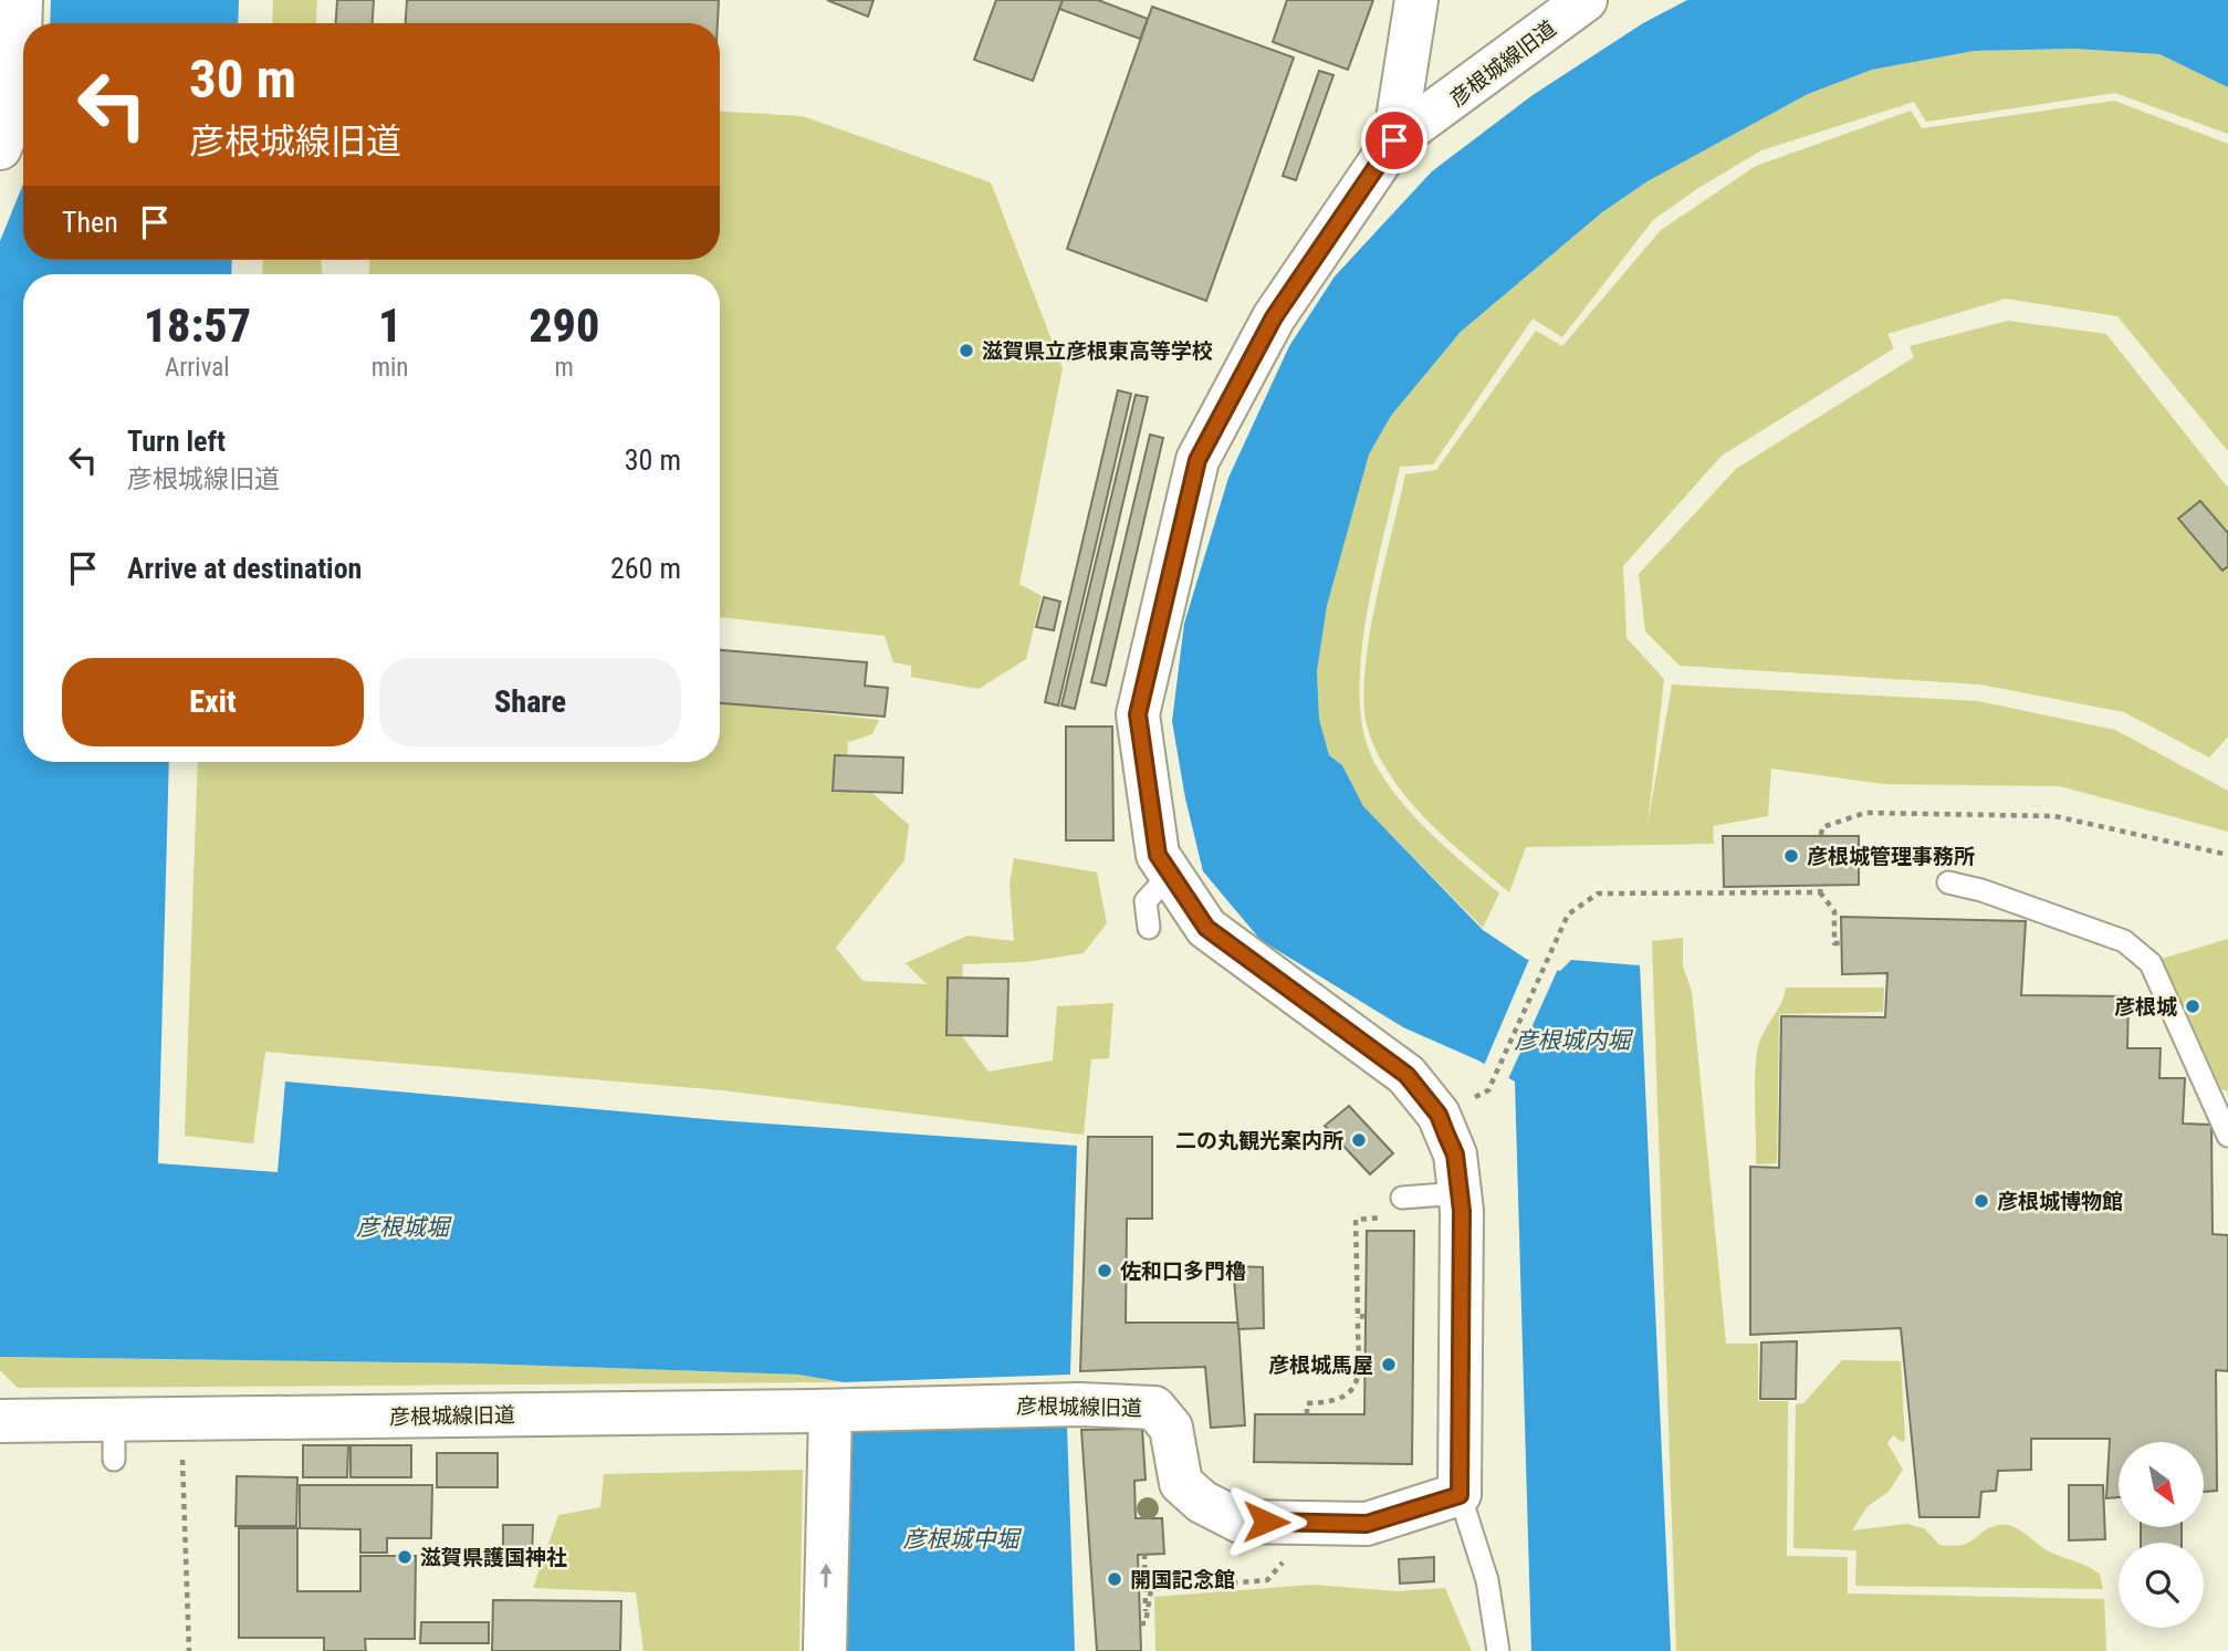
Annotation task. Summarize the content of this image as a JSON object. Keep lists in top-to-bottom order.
{
  "streets": {
    "street": ["彦根城線旧道"]
  },
  "water": ["彦根城内堀", "彦根城堀", "彦根城中堀"],
  "places": [
    "滋賀県立彦根東高等学校",
    "彦根城管理事務所",
    "彦根城",
    "二の丸観光案内所",
    "彦根城博物館",
    "佐和口多門櫓",
    "彦根城馬屋",
    "滋賀県護国神社",
    "開国記念館"
  ],
  "north": "bottom right",
  "page": {
    "turn": ["30 m", "彦根城線旧道"],
    "then": "Then",
    "eta": [
      "18:57",
      "Arrival",
      "1",
      "min",
      "290",
      "m"
    ],
    "list": [
      {
        "name": "Turn left",
        "note": "彦根城線旧道",
        "value": "30 m"
      },
      {
        "name": "Arrive at destination",
        "value": "260 m"
      }
    ],
    "buttons": ["Exit", "Share"]
  }
}
